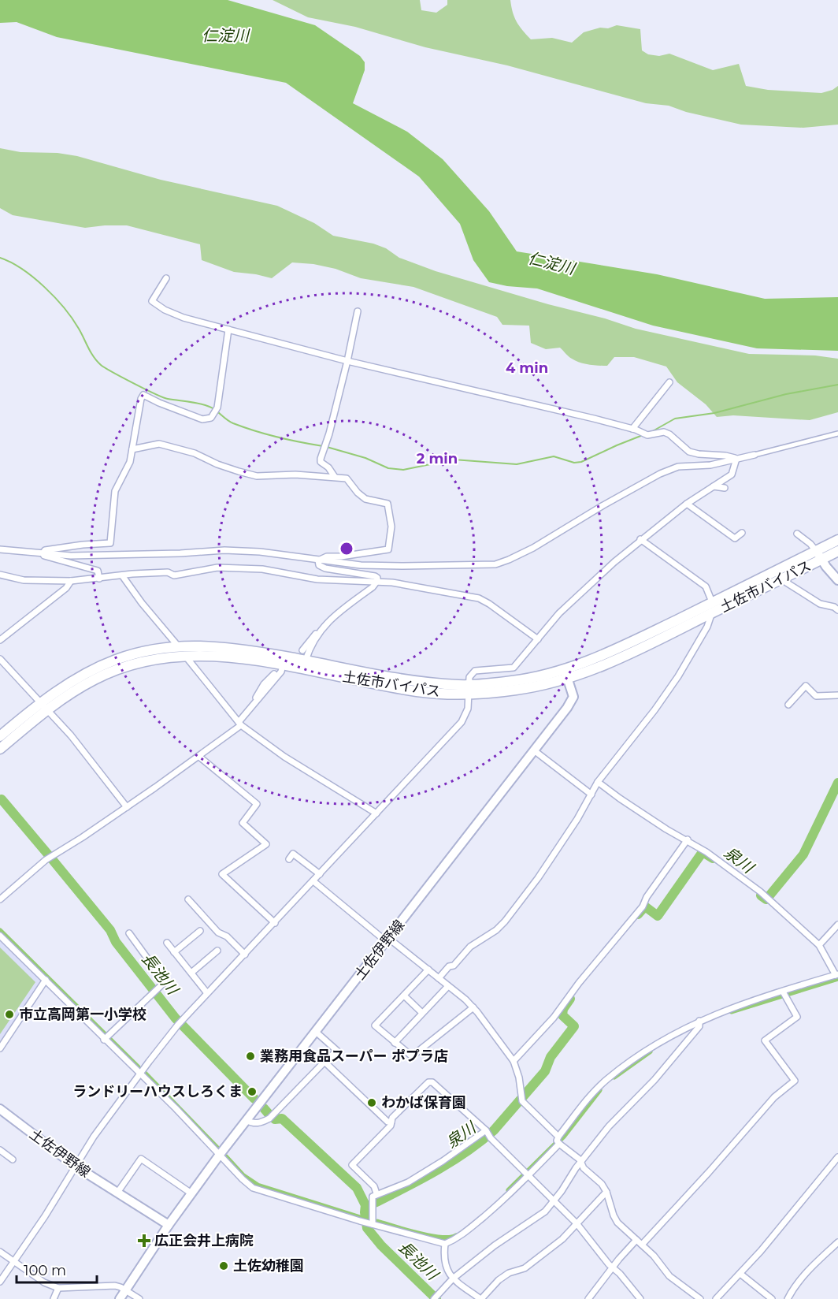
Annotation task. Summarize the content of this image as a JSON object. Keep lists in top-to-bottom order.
{
  "streets": {
    "highway": ["土佐市バイパス"],
    "main road": ["土佐伊野線"]
  },
  "crossings": [
    ["土佐市バイパス", "土佐伊野線"]
  ],
  "water": ["仁淀川", "泉川", "長池川"],
  "places": {
    "other": [
      "市立高岡第一小学校",
      "業務用食品スーパー ポプラ店",
      "ランドリーハウスしろくま",
      "わかば保育園",
      "土佐幼稚園"
    ],
    "health": ["広正会井上病院"]
  },
  "scale_bar": "100 m",
  "rings": ["4 min", "2 min"]
}
